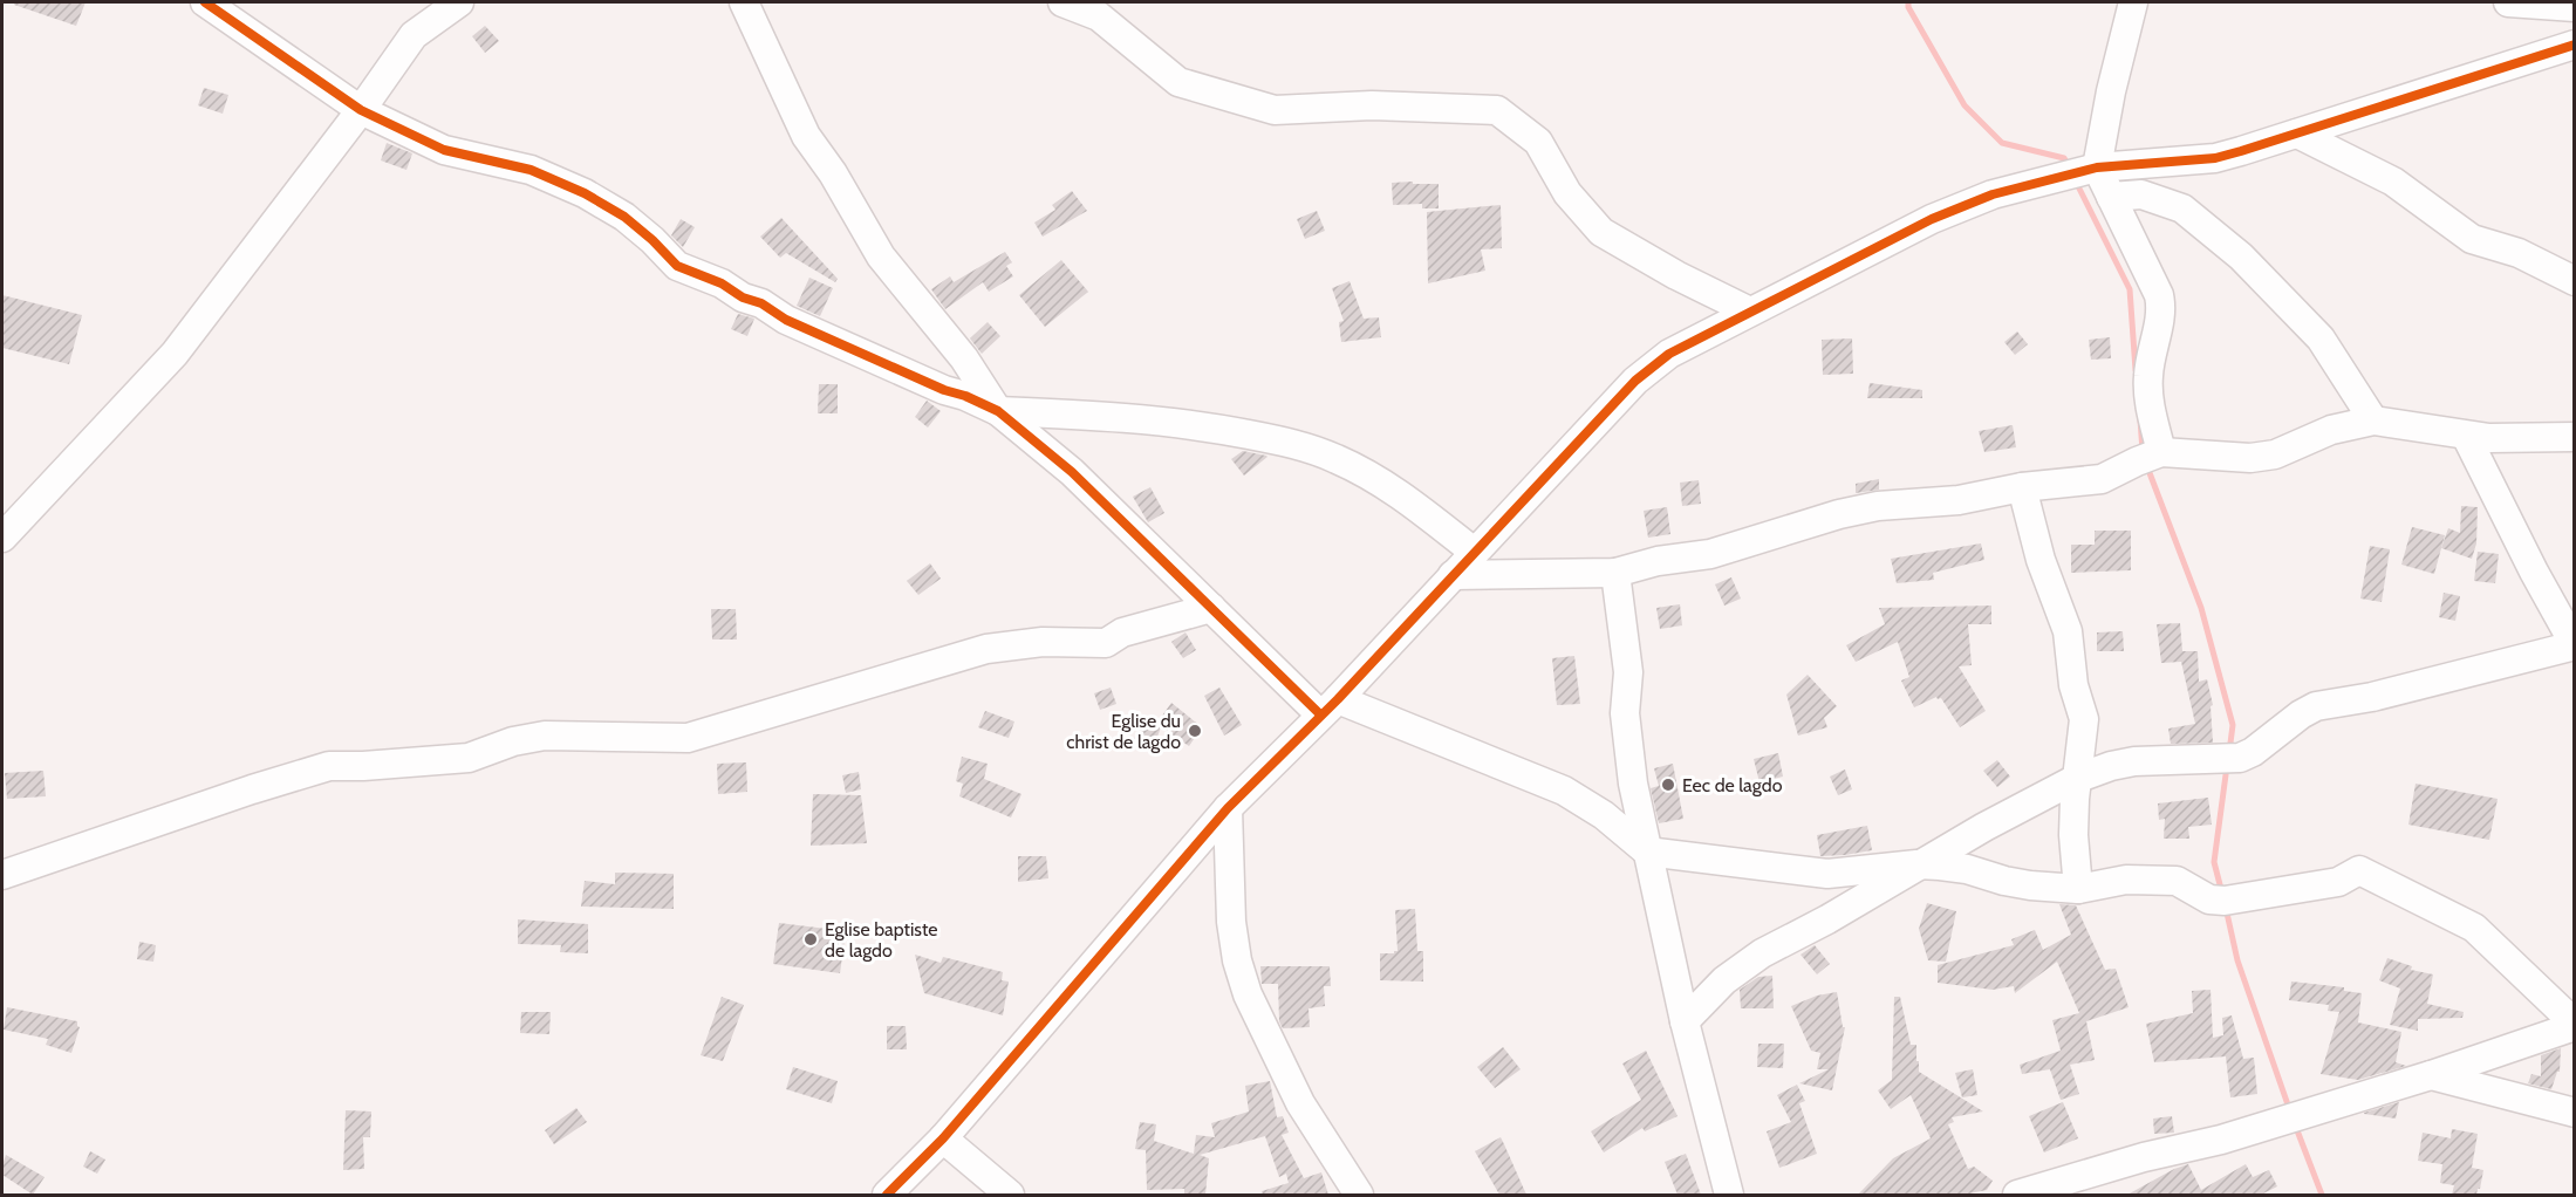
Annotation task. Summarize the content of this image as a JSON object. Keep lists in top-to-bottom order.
{
  "places": ["Eglise du christ de lagdo", "Eec de lagdo", "Eglise baptiste de lagdo"]
}
